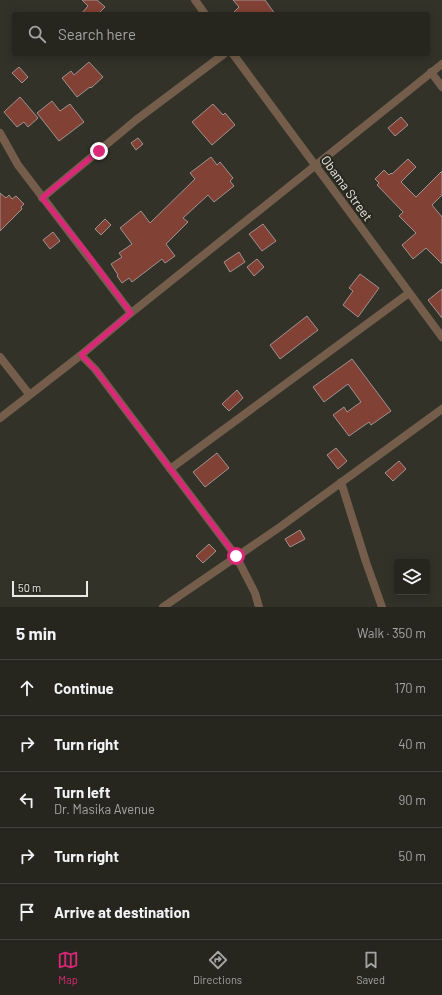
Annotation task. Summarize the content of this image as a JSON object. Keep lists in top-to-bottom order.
{
  "streets": {
    "street": ["Obama Street"]
  },
  "scale_bar": "50 m",
  "page": {
    "search": "Search here",
    "scale": "50 m",
    "heading": ["5 min", "Walk · 350 m"],
    "list": [
      ["Continue", "170 m"],
      ["Turn right", "40 m"],
      ["Turn left", "Dr. Masika Avenue", "90 m"],
      ["Turn right", "50 m"],
      "Arrive at destination"
    ],
    "nav": ["Map", "Directions", "Saved"]
  }
}
